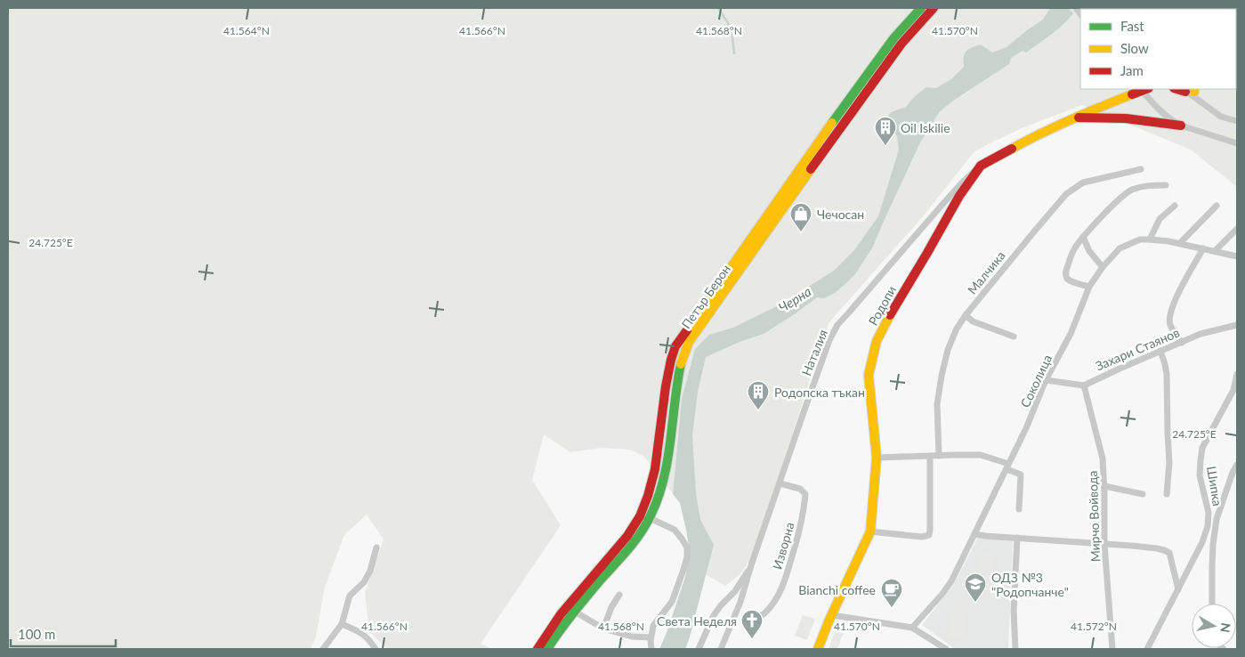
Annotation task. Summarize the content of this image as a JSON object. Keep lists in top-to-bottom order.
{
  "streets": {
    "main road": ["Петър Берон", "Родопи"],
    "street": [
      "Малчика",
      "Захари Стаянов",
      "Наталия",
      "Соколица",
      "Шипка",
      "Мирчо Войвода",
      "Изворна"
    ]
  },
  "crossings": [
    ["Родопи", "Наталия"],
    ["Захари Стаянов", "Мирчо Войвода"],
    ["Наталия", "Изворна"]
  ],
  "water": ["Черна"],
  "places": {
    "building": ["Oil Iskilie", "Родопска тъкан"],
    "shop": ["Чечосан"],
    "school or university": ["ОДЗ №3 \"Родопчанче\""],
    "cafe": ["Bianchi coffee"],
    "church": ["Света Неделя"]
  },
  "legend": ["Fast", "Slow", "Jam"],
  "scale_bar": "100 m",
  "north": "right",
  "coordinates": [
    "41.564°N",
    "41.566°N",
    "41.568°N",
    "41.570°N",
    "24.725°E",
    "41.572°N"
  ]
}
